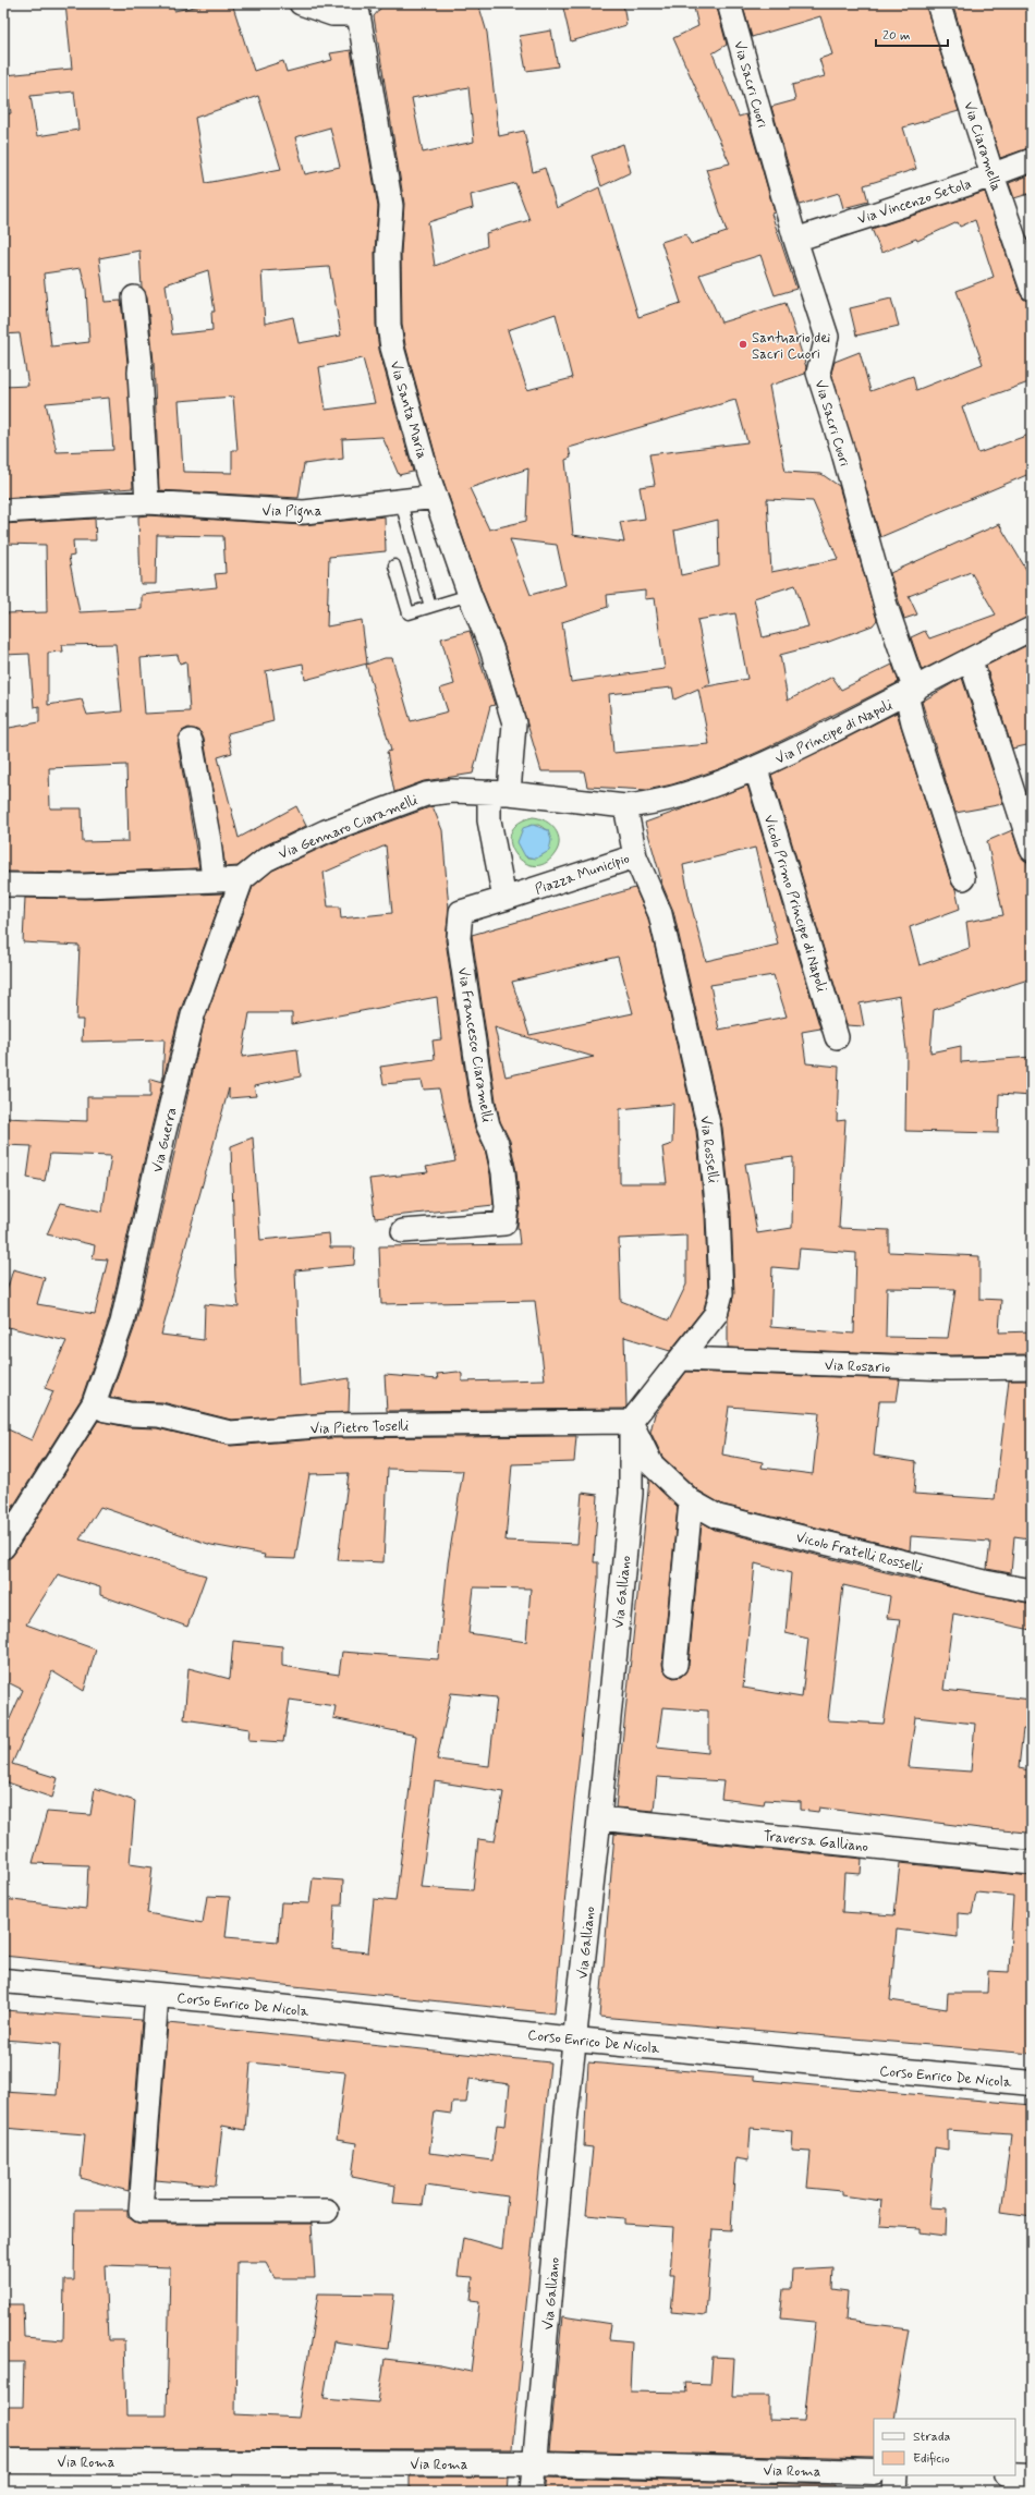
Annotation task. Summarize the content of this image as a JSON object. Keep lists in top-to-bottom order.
{
  "streets": {
    "street": [
      "Via Sacri Cuori",
      "Via Ciaramella",
      "Via Vincenzo Setola",
      "Via Santa Maria",
      "Via Pigna",
      "Via Principe di Napoli",
      "Via Gennaro Ciaramelli",
      "Piazza Municipio",
      "Vicolo Primo Principe di Napoli",
      "Via Francesco Ciaramelli",
      "Via Guerra",
      "Via Rosselli",
      "Via Rosario",
      "Via Pietro Toselli",
      "Vicolo Fratelli Rosselli",
      "Via Galliano",
      "Traversa Galliano",
      "Corso Enrico De Nicola",
      "Via Roma"
    ]
  },
  "crossings": [
    ["Via Sacri Cuori", "Via Vincenzo Setola"],
    ["Via Sacri Cuori", "Via Principe di Napoli"],
    ["Via Ciaramella", "Via Vincenzo Setola"],
    ["Via Santa Maria", "Via Pigna"],
    ["Via Santa Maria", "Via Gennaro Ciaramelli"],
    ["Via Principe di Napoli", "Piazza Municipio"],
    ["Via Principe di Napoli", "Vicolo Primo Principe di Napoli"],
    ["Via Gennaro Ciaramelli", "Via Guerra"],
    ["Piazza Municipio", "Via Francesco Ciaramelli"],
    ["Piazza Municipio", "Via Rosselli"],
    ["Via Guerra", "Via Pietro Toselli"],
    ["Via Rosselli", "Via Rosario"],
    ["Via Rosselli", "Via Pietro Toselli"],
    ["Via Rosselli", "Vicolo Fratelli Rosselli"],
    ["Via Rosselli", "Via Galliano"],
    ["Via Pietro Toselli", "Vicolo Fratelli Rosselli"],
    ["Via Pietro Toselli", "Via Galliano"],
    ["Vicolo Fratelli Rosselli", "Via Galliano"],
    ["Via Galliano", "Traversa Galliano"],
    ["Via Galliano", "Corso Enrico De Nicola"],
    ["Via Galliano", "Via Roma"]
  ],
  "places": ["Santuario dei Sacri Cuori"],
  "legend": ["Strada", "Edificio"],
  "scale_bar": "20 m"
}
